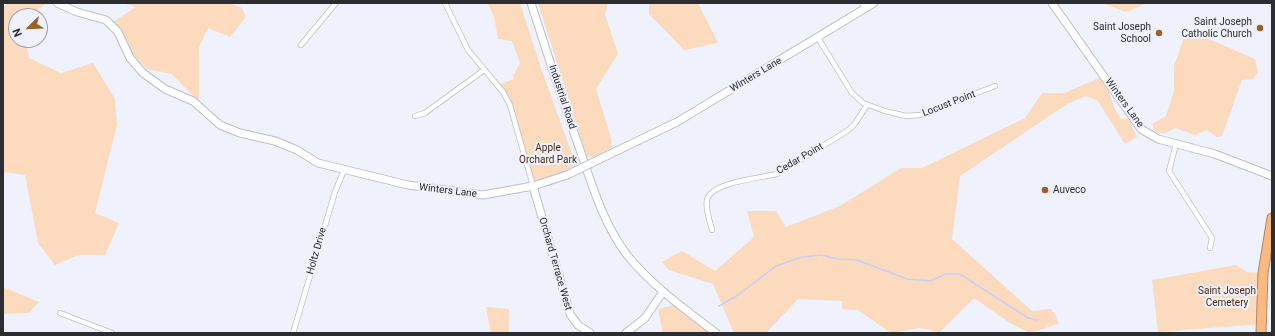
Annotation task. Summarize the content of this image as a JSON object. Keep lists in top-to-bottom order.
{
  "streets": {
    "street": [
      "Winters Lane",
      "Industrial Road",
      "Locust Point",
      "Cedar Point",
      "Holtz Drive",
      "Orchard Terrace West"
    ]
  },
  "crossings": [
    ["Winters Lane", "Locust Point"],
    ["Winters Lane", "Holtz Drive"],
    ["Winters Lane", "Orchard Terrace West"],
    ["Locust Point", "Cedar Point"]
  ],
  "parks": ["Apple Orchard Park", "Saint Joseph Cemetery"],
  "places": ["Saint Joseph Catholic Church", "Saint Joseph School", "Auveco"],
  "north": "bottom left"
}
